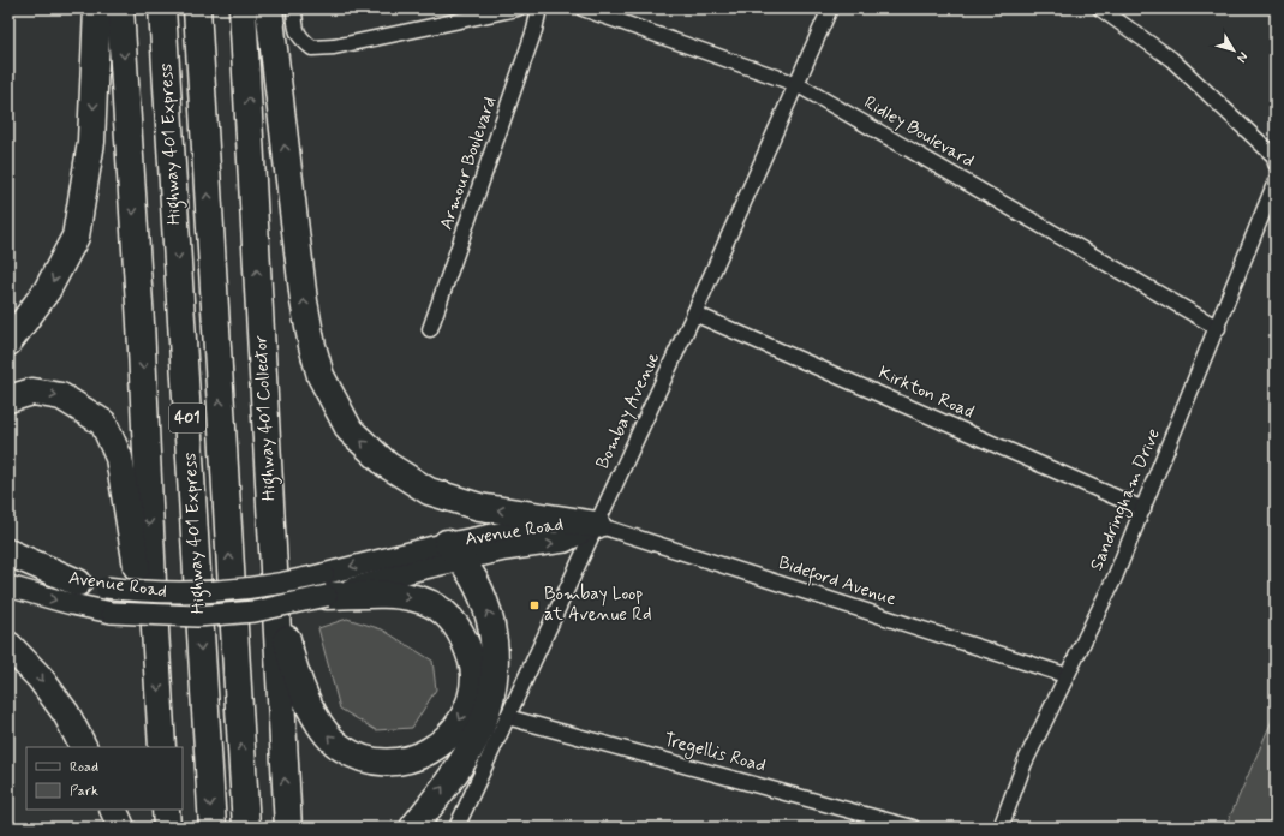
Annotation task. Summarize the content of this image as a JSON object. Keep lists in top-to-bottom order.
{
  "streets": {
    "highway": ["Highway 401 Express", "401", "Highway 401 Collector"],
    "main road": ["Avenue Road"],
    "street": [
      "Ridley Boulevard",
      "Armour Boulevard",
      "Kirkton Road",
      "Bombay Avenue",
      "Sandringham Drive",
      "Bideford Avenue",
      "Tregellis Road"
    ]
  },
  "crossings": [
    ["Ridley Boulevard", "Bombay Avenue"],
    ["Ridley Boulevard", "Sandringham Drive"],
    ["Kirkton Road", "Bombay Avenue"],
    ["Kirkton Road", "Sandringham Drive"],
    ["Bombay Avenue", "Avenue Road"],
    ["Bombay Avenue", "Bideford Avenue"],
    ["Bombay Avenue", "Tregellis Road"],
    ["Sandringham Drive", "Bideford Avenue"],
    ["Avenue Road", "Bideford Avenue"]
  ],
  "places": {
    "transit": ["Bombay Loop at Avenue Rd"]
  },
  "legend": ["Road", "Park"],
  "north": "bottom right"
}
